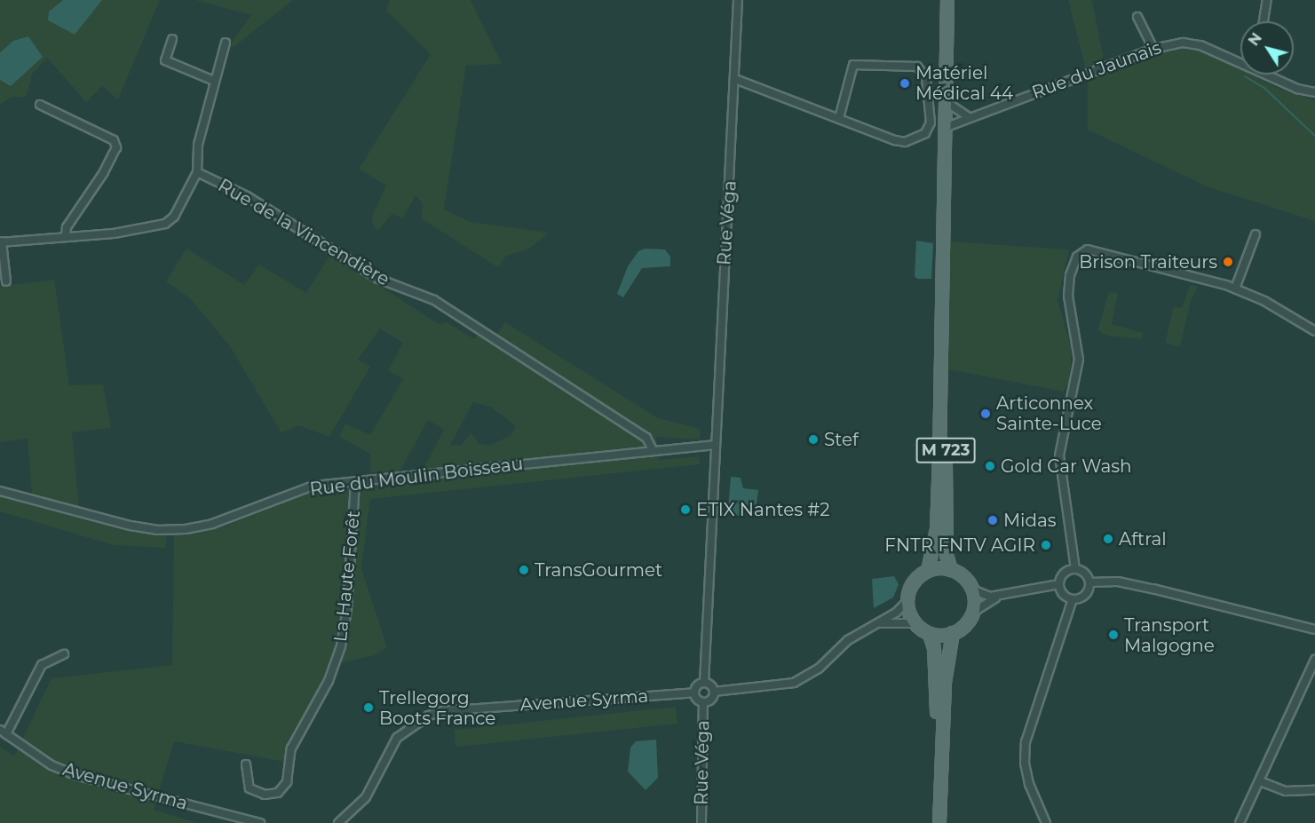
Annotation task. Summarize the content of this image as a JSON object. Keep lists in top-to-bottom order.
{
  "streets": {
    "main road": ["M 723"],
    "street": [
      "Rue du Jaunais",
      "Rue Véga",
      "Rue de la Vincendière",
      "Rue du Moulin Boisseau",
      "La Haute Forêt",
      "Avenue Syrma"
    ]
  },
  "crossings": [
    ["Rue du Jaunais", "M 723"],
    ["Rue Véga", "Rue du Moulin Boisseau"],
    ["Rue Véga", "Avenue Syrma"],
    ["Rue de la Vincendière", "Rue du Moulin Boisseau"],
    ["Rue du Moulin Boisseau", "La Haute Forêt"]
  ],
  "places": [
    "Matériel Médical 44",
    "Brison Traiteurs",
    "Articonnex Sainte-Luce",
    "Stef",
    "Gold Car Wash",
    "ETIX Nantes #2",
    "Midas",
    "Aftral",
    "FNTR FNTV AGIR",
    "TransGourmet",
    "Transport Malgogne",
    "Trellegorg Boots France"
  ],
  "north": "top left"
}
